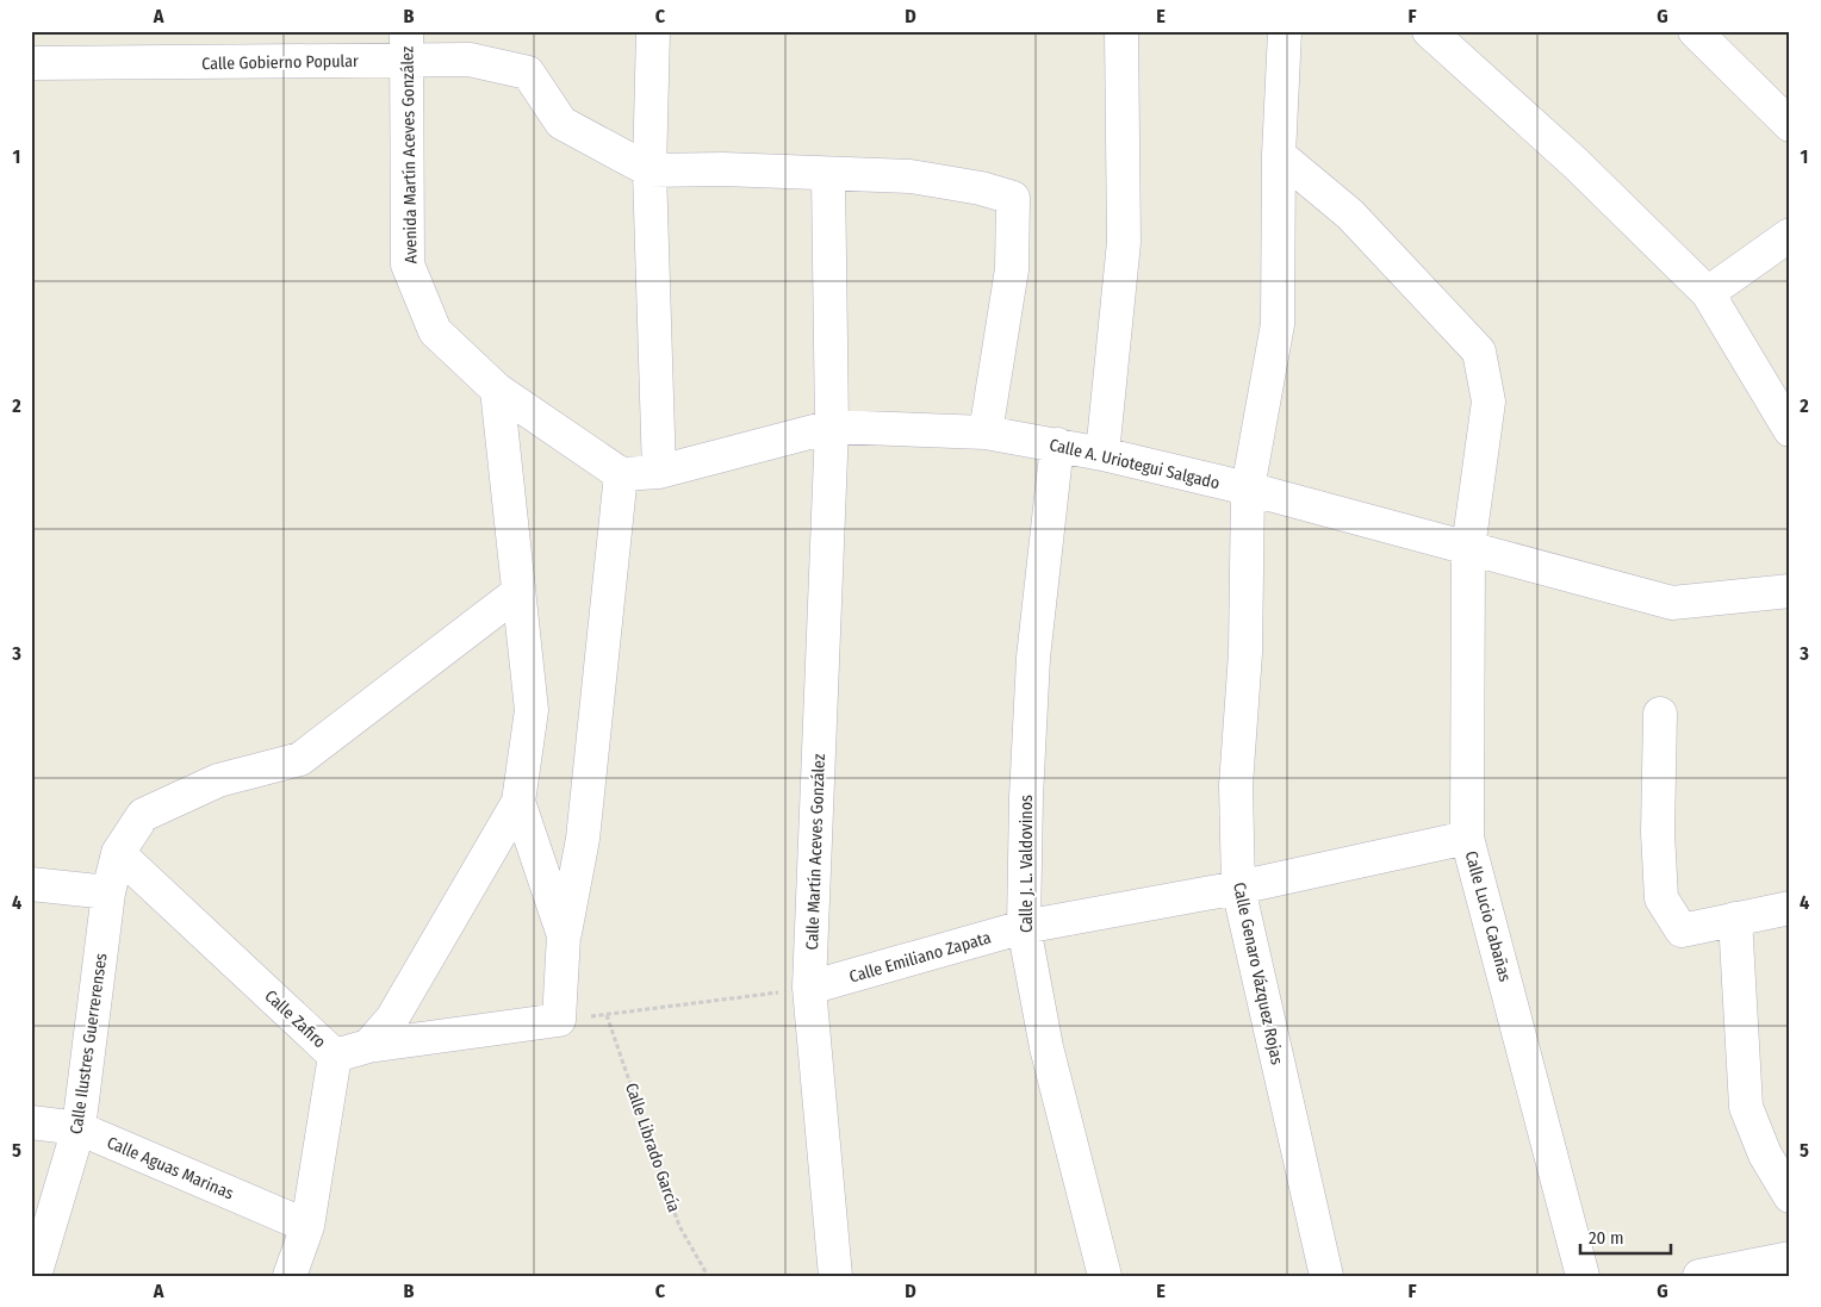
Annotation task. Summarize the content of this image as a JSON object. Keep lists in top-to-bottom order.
{
  "streets": {
    "street": [
      "Calle Gobierno Popular",
      "Avenida Martín Aceves González",
      "Calle A. Uriotegui Salgado",
      "Calle Martín Aceves González",
      "Calle J. L. Valdovinos",
      "Calle Lucio Cabañas",
      "Calle Emiliano Zapata",
      "Calle Genaro Vázquez Rojas",
      "Calle Zafiro",
      "Calle Ilustres Guerrerenses",
      "Calle Aguas Marinas"
    ],
    "path": ["Calle Librado García"]
  },
  "crossings": [
    ["Calle Gobierno Popular", "Avenida Martín Aceves González"],
    ["Calle A. Uriotegui Salgado", "Calle Martín Aceves González"],
    ["Calle A. Uriotegui Salgado", "Calle J. L. Valdovinos"],
    ["Calle A. Uriotegui Salgado", "Calle Lucio Cabañas"],
    ["Calle A. Uriotegui Salgado", "Calle Genaro Vázquez Rojas"],
    ["Calle Martín Aceves González", "Calle Emiliano Zapata"],
    ["Calle J. L. Valdovinos", "Calle Emiliano Zapata"],
    ["Calle Lucio Cabañas", "Calle Emiliano Zapata"],
    ["Calle Lucio Cabañas", "Calle Genaro Vázquez Rojas"],
    ["Calle Emiliano Zapata", "Calle Genaro Vázquez Rojas"],
    ["Calle Zafiro", "Calle Ilustres Guerrerenses"],
    ["Calle Zafiro", "Calle Aguas Marinas"],
    ["Calle Ilustres Guerrerenses", "Calle Aguas Marinas"]
  ],
  "scale_bar": "20 m",
  "grid": {
    "columns": [
      "A",
      "B",
      "C",
      "D",
      "E",
      "F",
      "G"
    ],
    "rows": [
      "1",
      "2",
      "3",
      "4",
      "5"
    ]
  }
}
